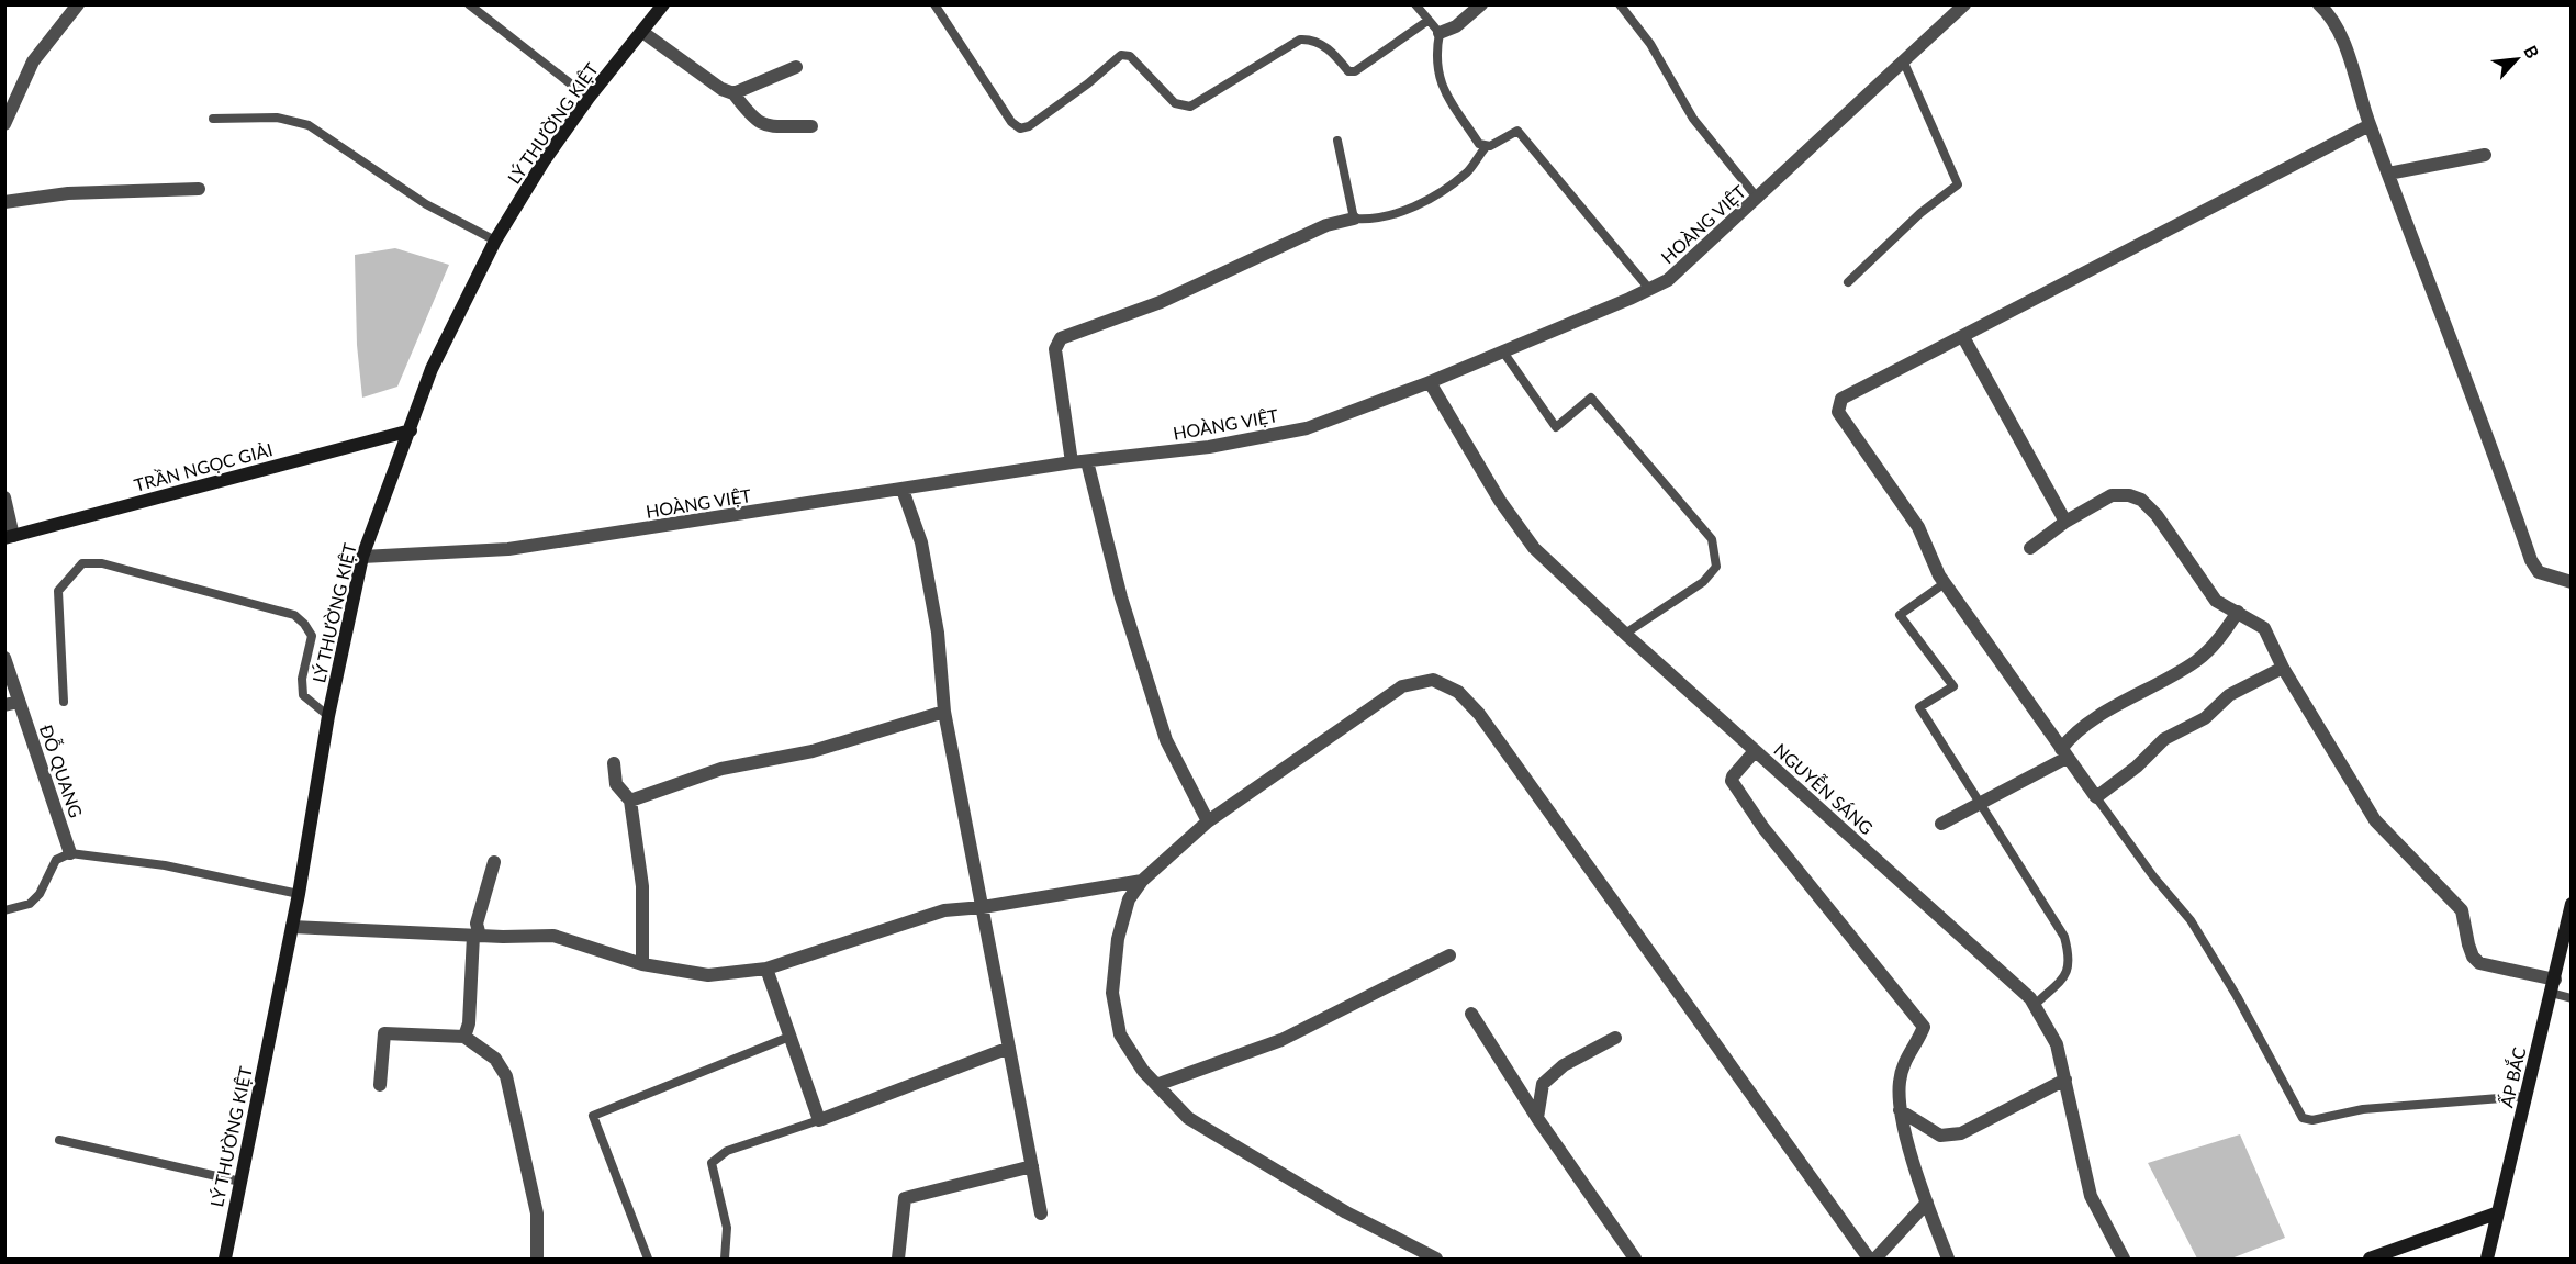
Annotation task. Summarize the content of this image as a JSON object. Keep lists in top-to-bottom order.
{
  "streets": {
    "street": [
      "LÝ THƯỜNG KIỆT",
      "HOÀNG VIỆT",
      "TRẦN NGỌC GIẢI",
      "ĐỖ QUANG",
      "NGUYỄN SÁNG",
      "ẤP BẮC"
    ]
  },
  "crossings": [
    ["LÝ THƯỜNG KIỆT", "HOÀNG VIỆT"],
    ["LÝ THƯỜNG KIỆT", "TRẦN NGỌC GIẢI"],
    ["HOÀNG VIỆT", "NGUYỄN SÁNG"]
  ],
  "north": "top right"
}
